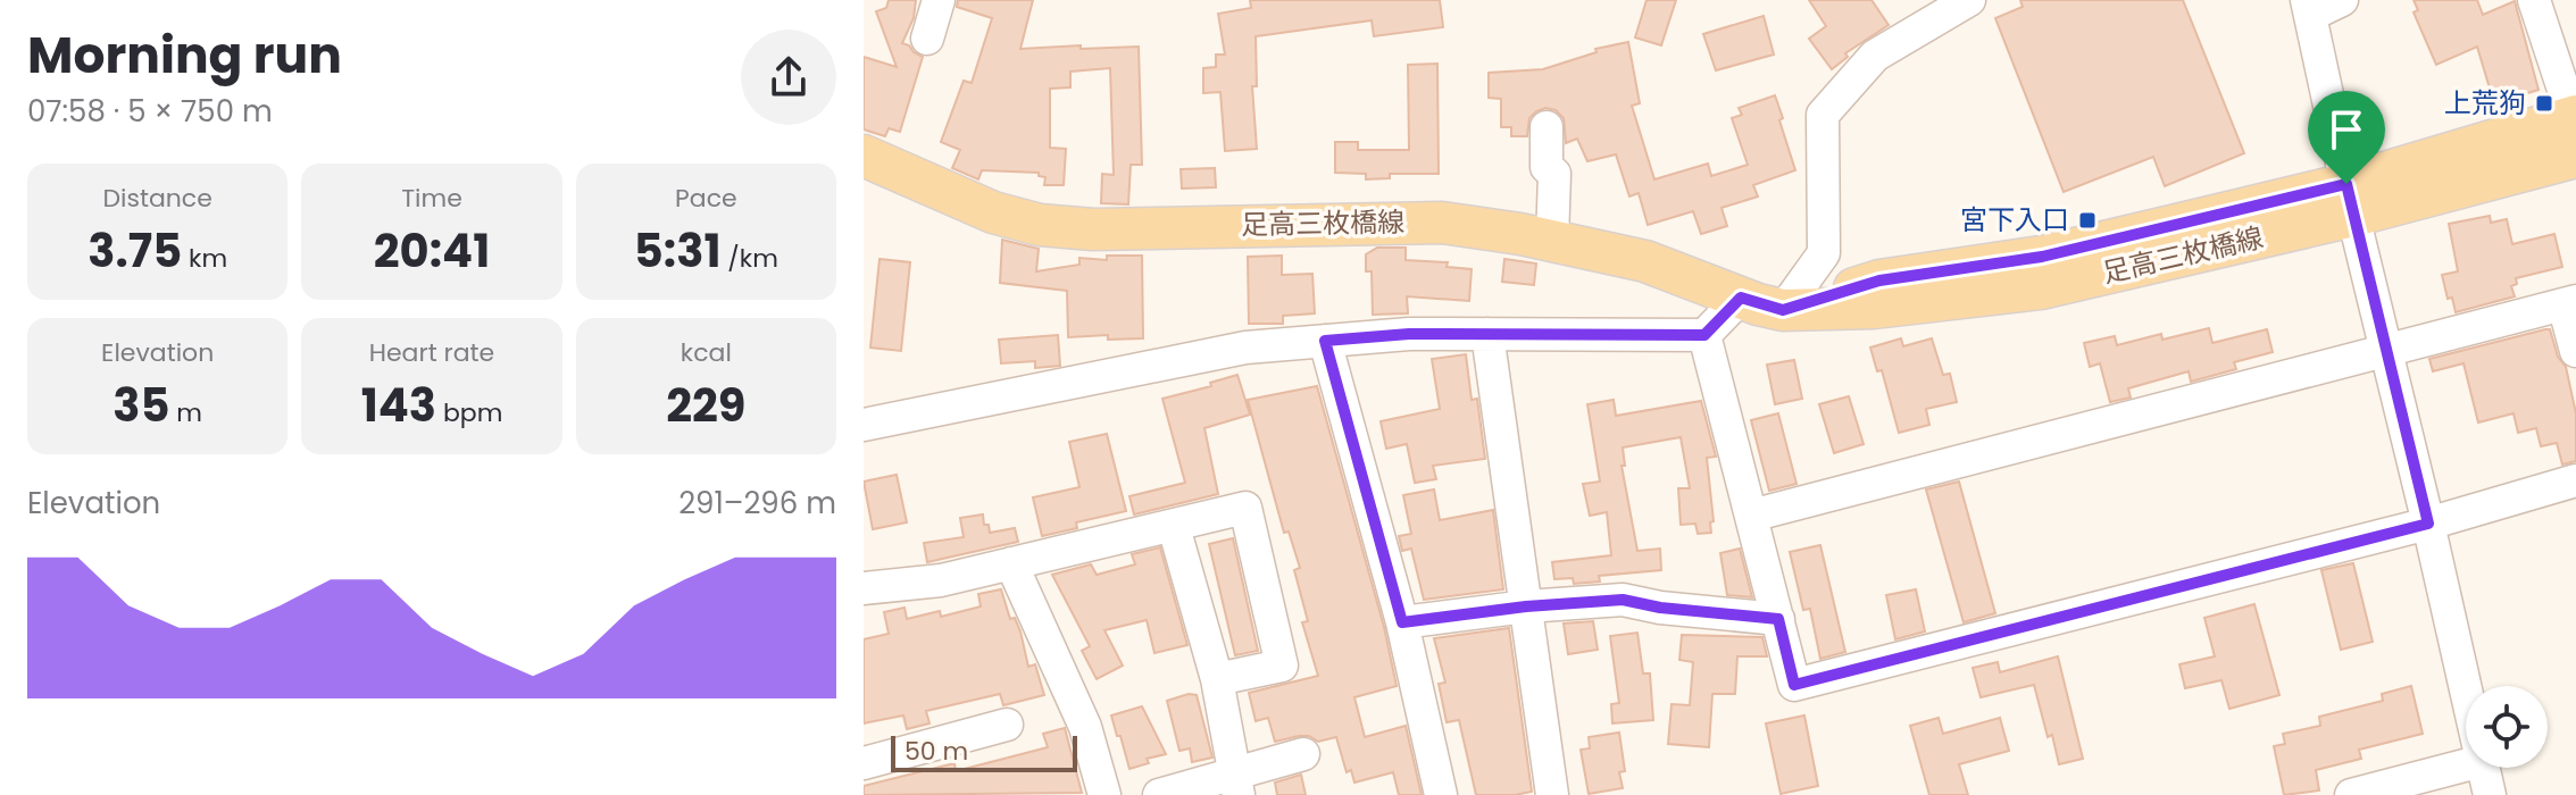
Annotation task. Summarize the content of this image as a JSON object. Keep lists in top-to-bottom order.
{
  "streets": {
    "main road": ["足高三枚橋線"]
  },
  "places": {
    "transit": ["上荒狗", "宮下入口"]
  },
  "scale_bar": "50 m",
  "page": {
    "heading": ["Morning run", "07:58 · 5 × 750 m"],
    "stats": [
      ["Distance", "3.75 km"],
      ["Time", "20:41"],
      ["Pace", "5:31 /km"],
      ["Elevation", "35 m"],
      ["Heart rate", "143 bpm"],
      ["kcal", "229"]
    ],
    "chart": ["Elevation", "291–296 m"],
    "scale": "50 m"
  }
}
